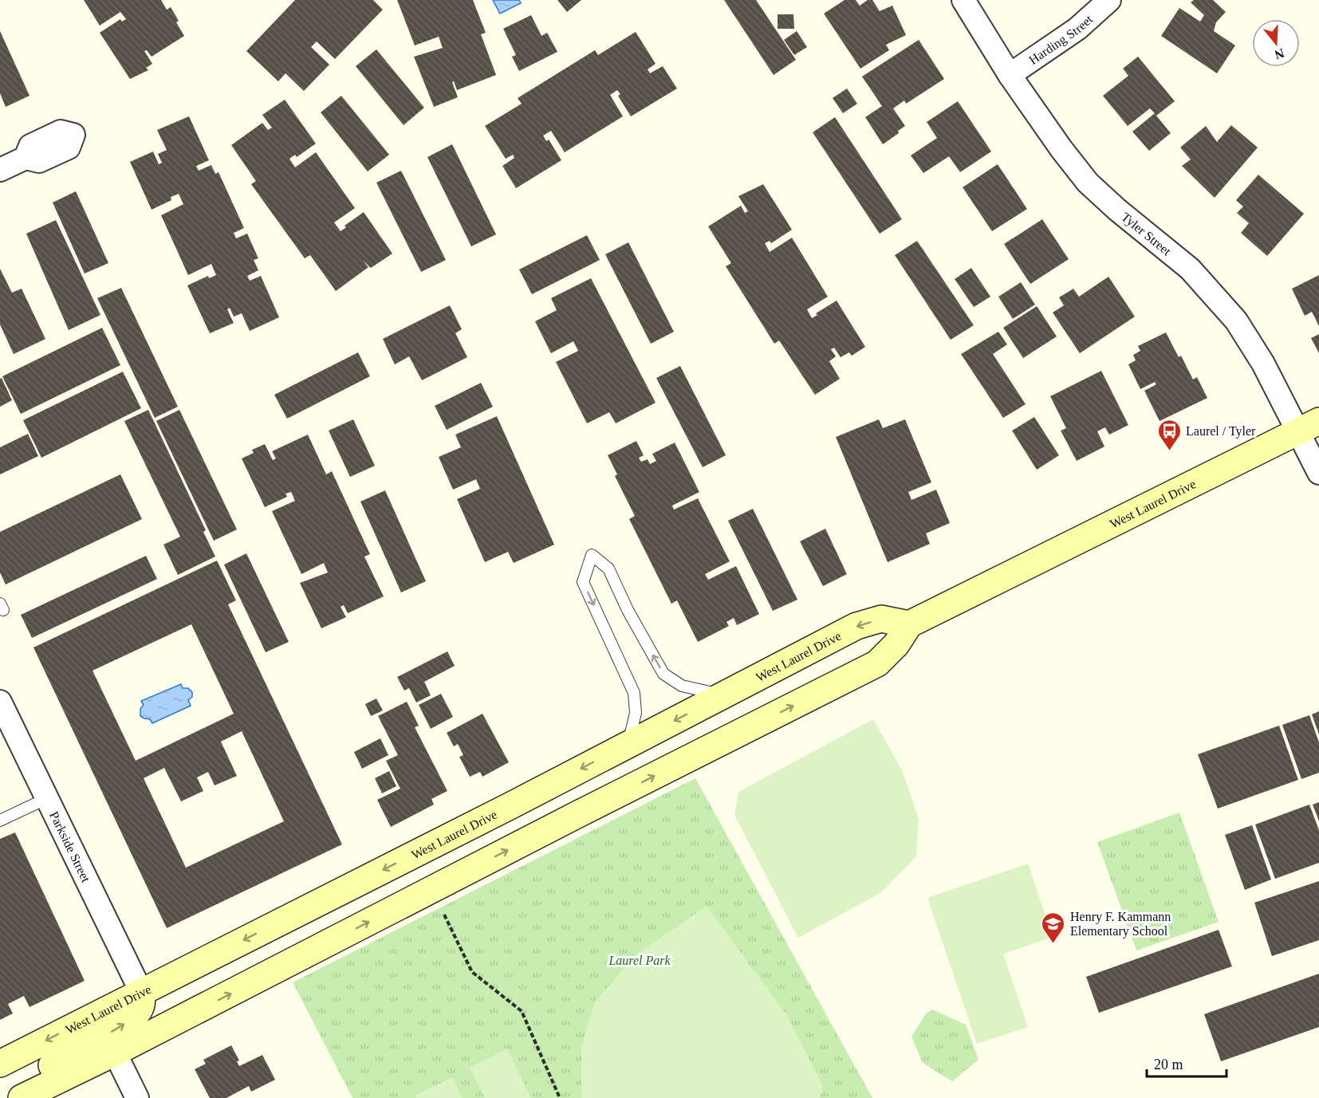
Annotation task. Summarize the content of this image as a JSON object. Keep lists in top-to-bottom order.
{
  "streets": {
    "main road": ["West Laurel Drive"],
    "street": ["Harding Street", "Tyler Street", "Parkside Street"]
  },
  "crossings": [
    ["Harding Street", "Tyler Street"],
    ["Tyler Street", "West Laurel Drive"],
    ["West Laurel Drive", "Parkside Street"]
  ],
  "parks": ["Laurel Park"],
  "places": {
    "bus stop": ["Laurel / Tyler"],
    "school or university": ["Henry F. Kammann Elementary School"]
  },
  "scale_bar": "20 m",
  "north": "bottom"
}
